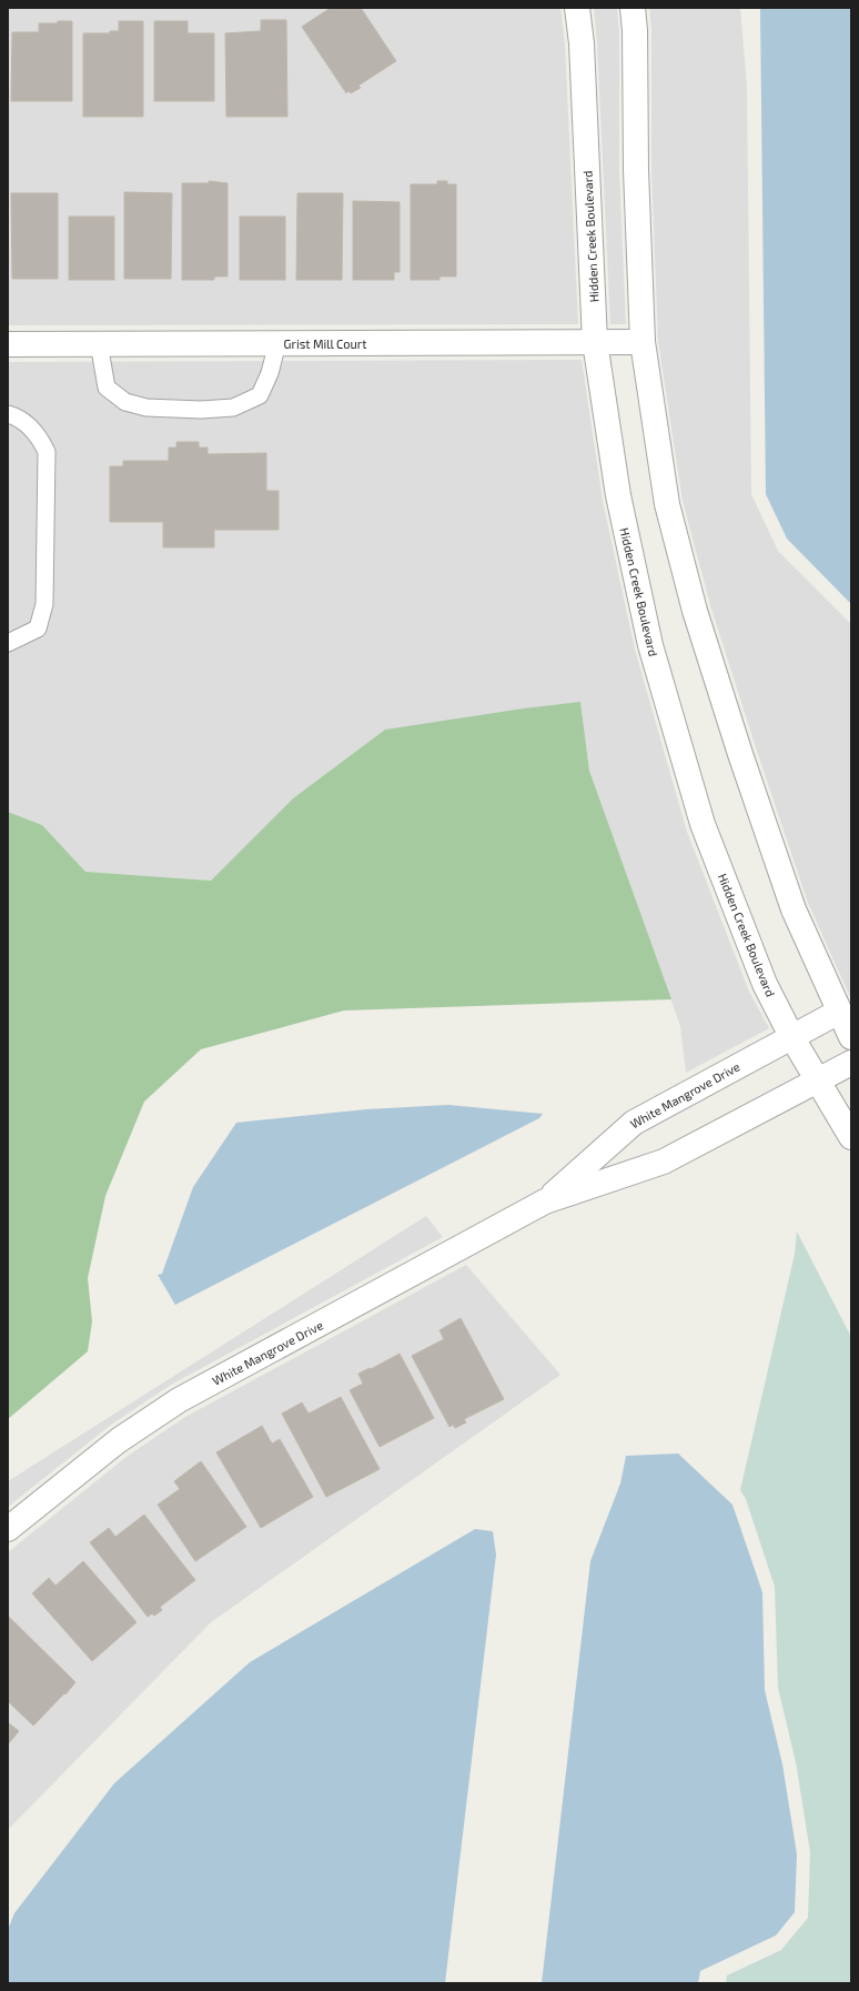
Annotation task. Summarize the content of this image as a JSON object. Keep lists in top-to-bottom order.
{
  "streets": {
    "street": ["Hidden Creek Boulevard", "Grist Mill Court", "White Mangrove Drive"]
  },
  "crossings": [
    ["Hidden Creek Boulevard", "Grist Mill Court"],
    ["Hidden Creek Boulevard", "White Mangrove Drive"]
  ]
}
